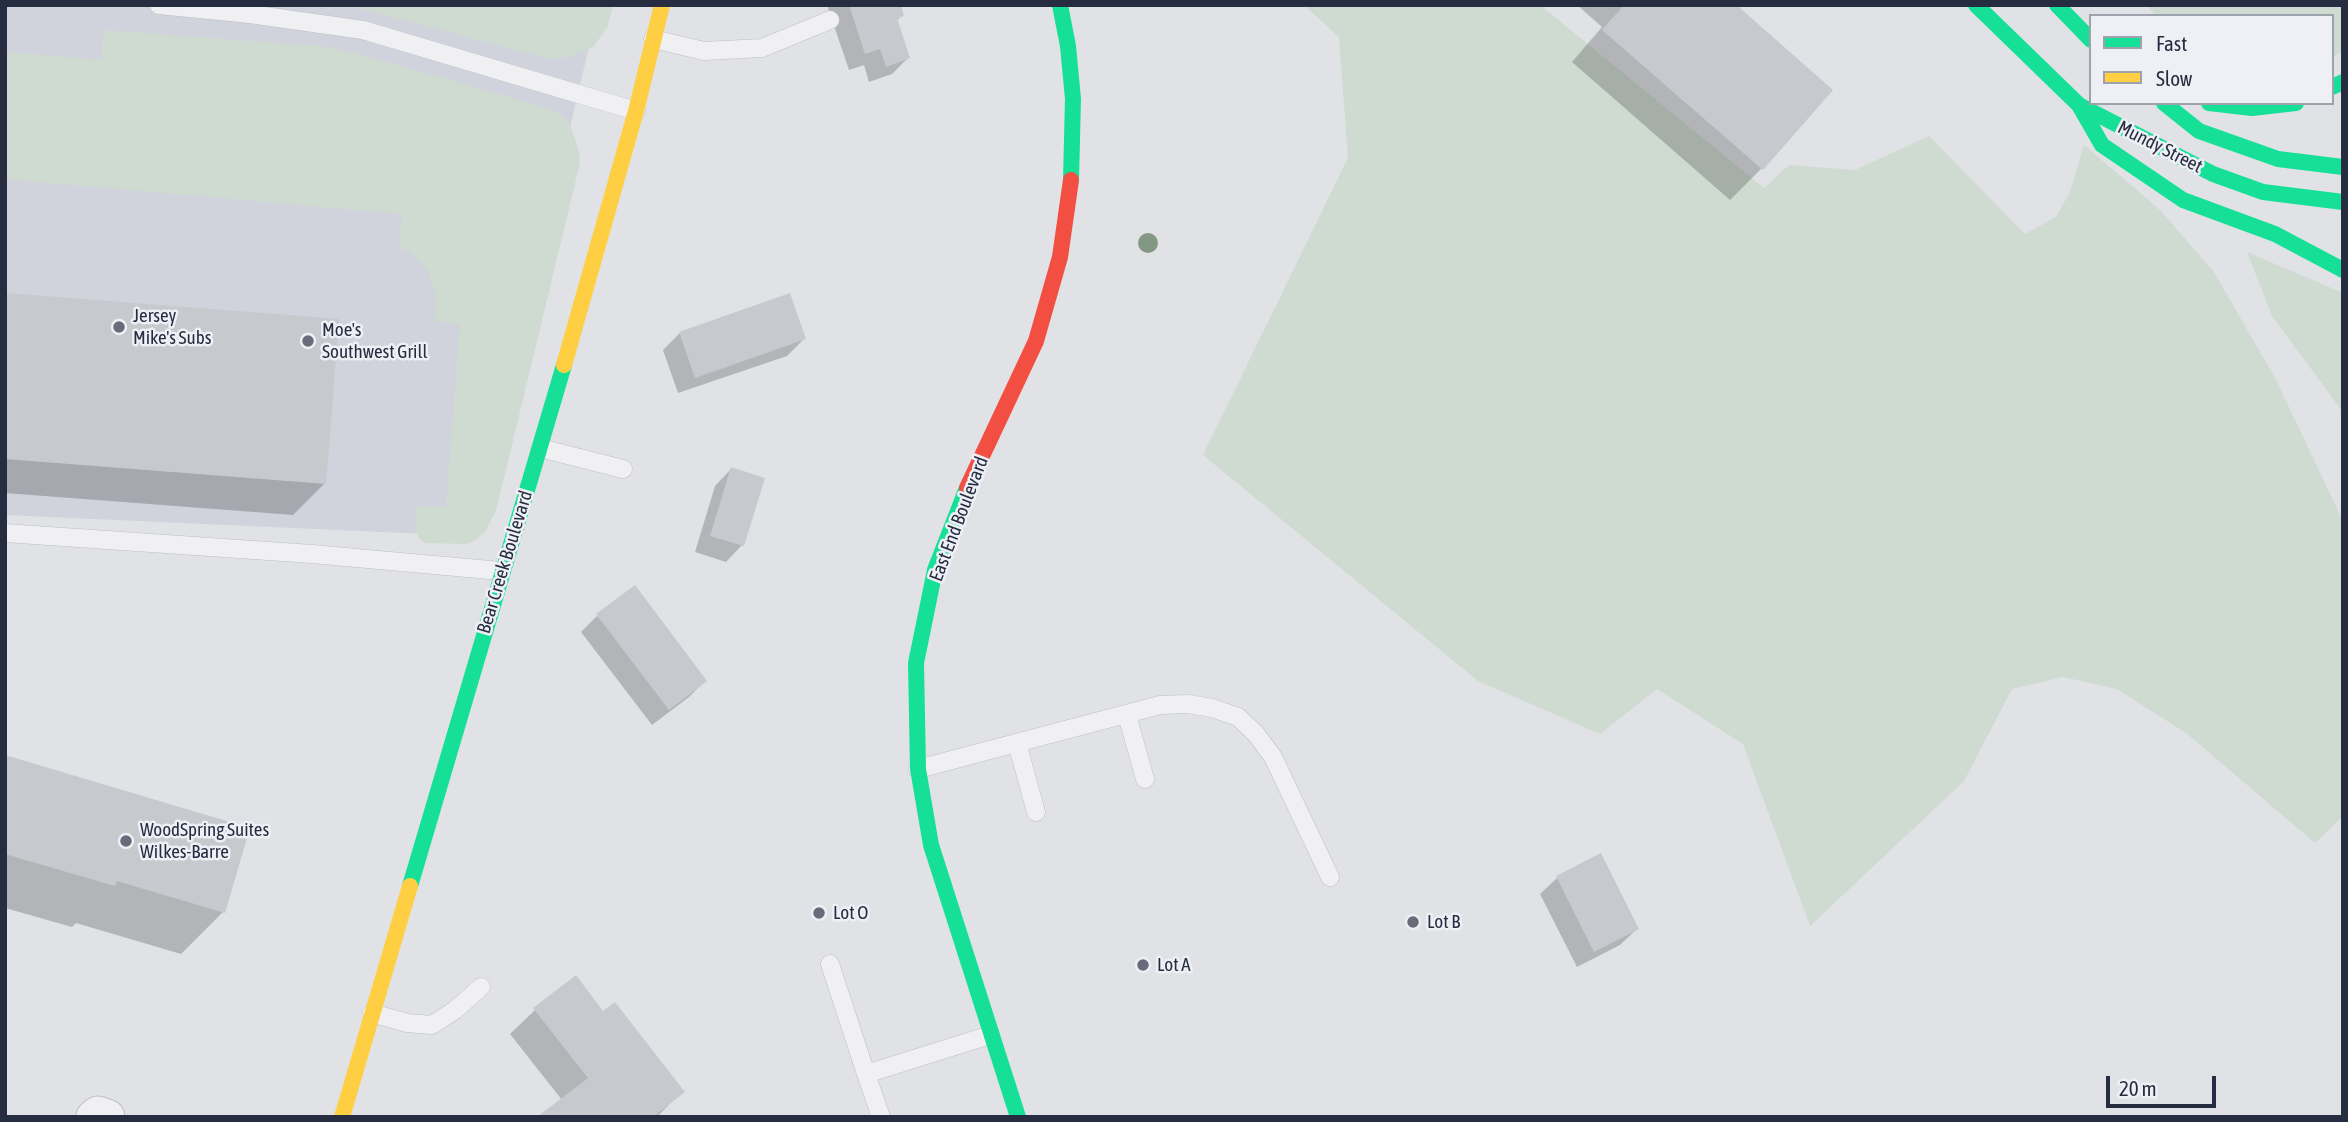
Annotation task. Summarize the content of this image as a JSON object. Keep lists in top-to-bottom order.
{
  "streets": {
    "street": ["Mundy Street", "East End Boulevard", "Bear Creek Boulevard"]
  },
  "places": [
    "Jersey Mike's Subs",
    "Moe's Southwest Grill",
    "WoodSpring Suites Wilkes-Barre",
    "Lot O",
    "Lot B",
    "Lot A"
  ],
  "legend": ["Fast", "Slow"],
  "scale_bar": "20 m"
}
